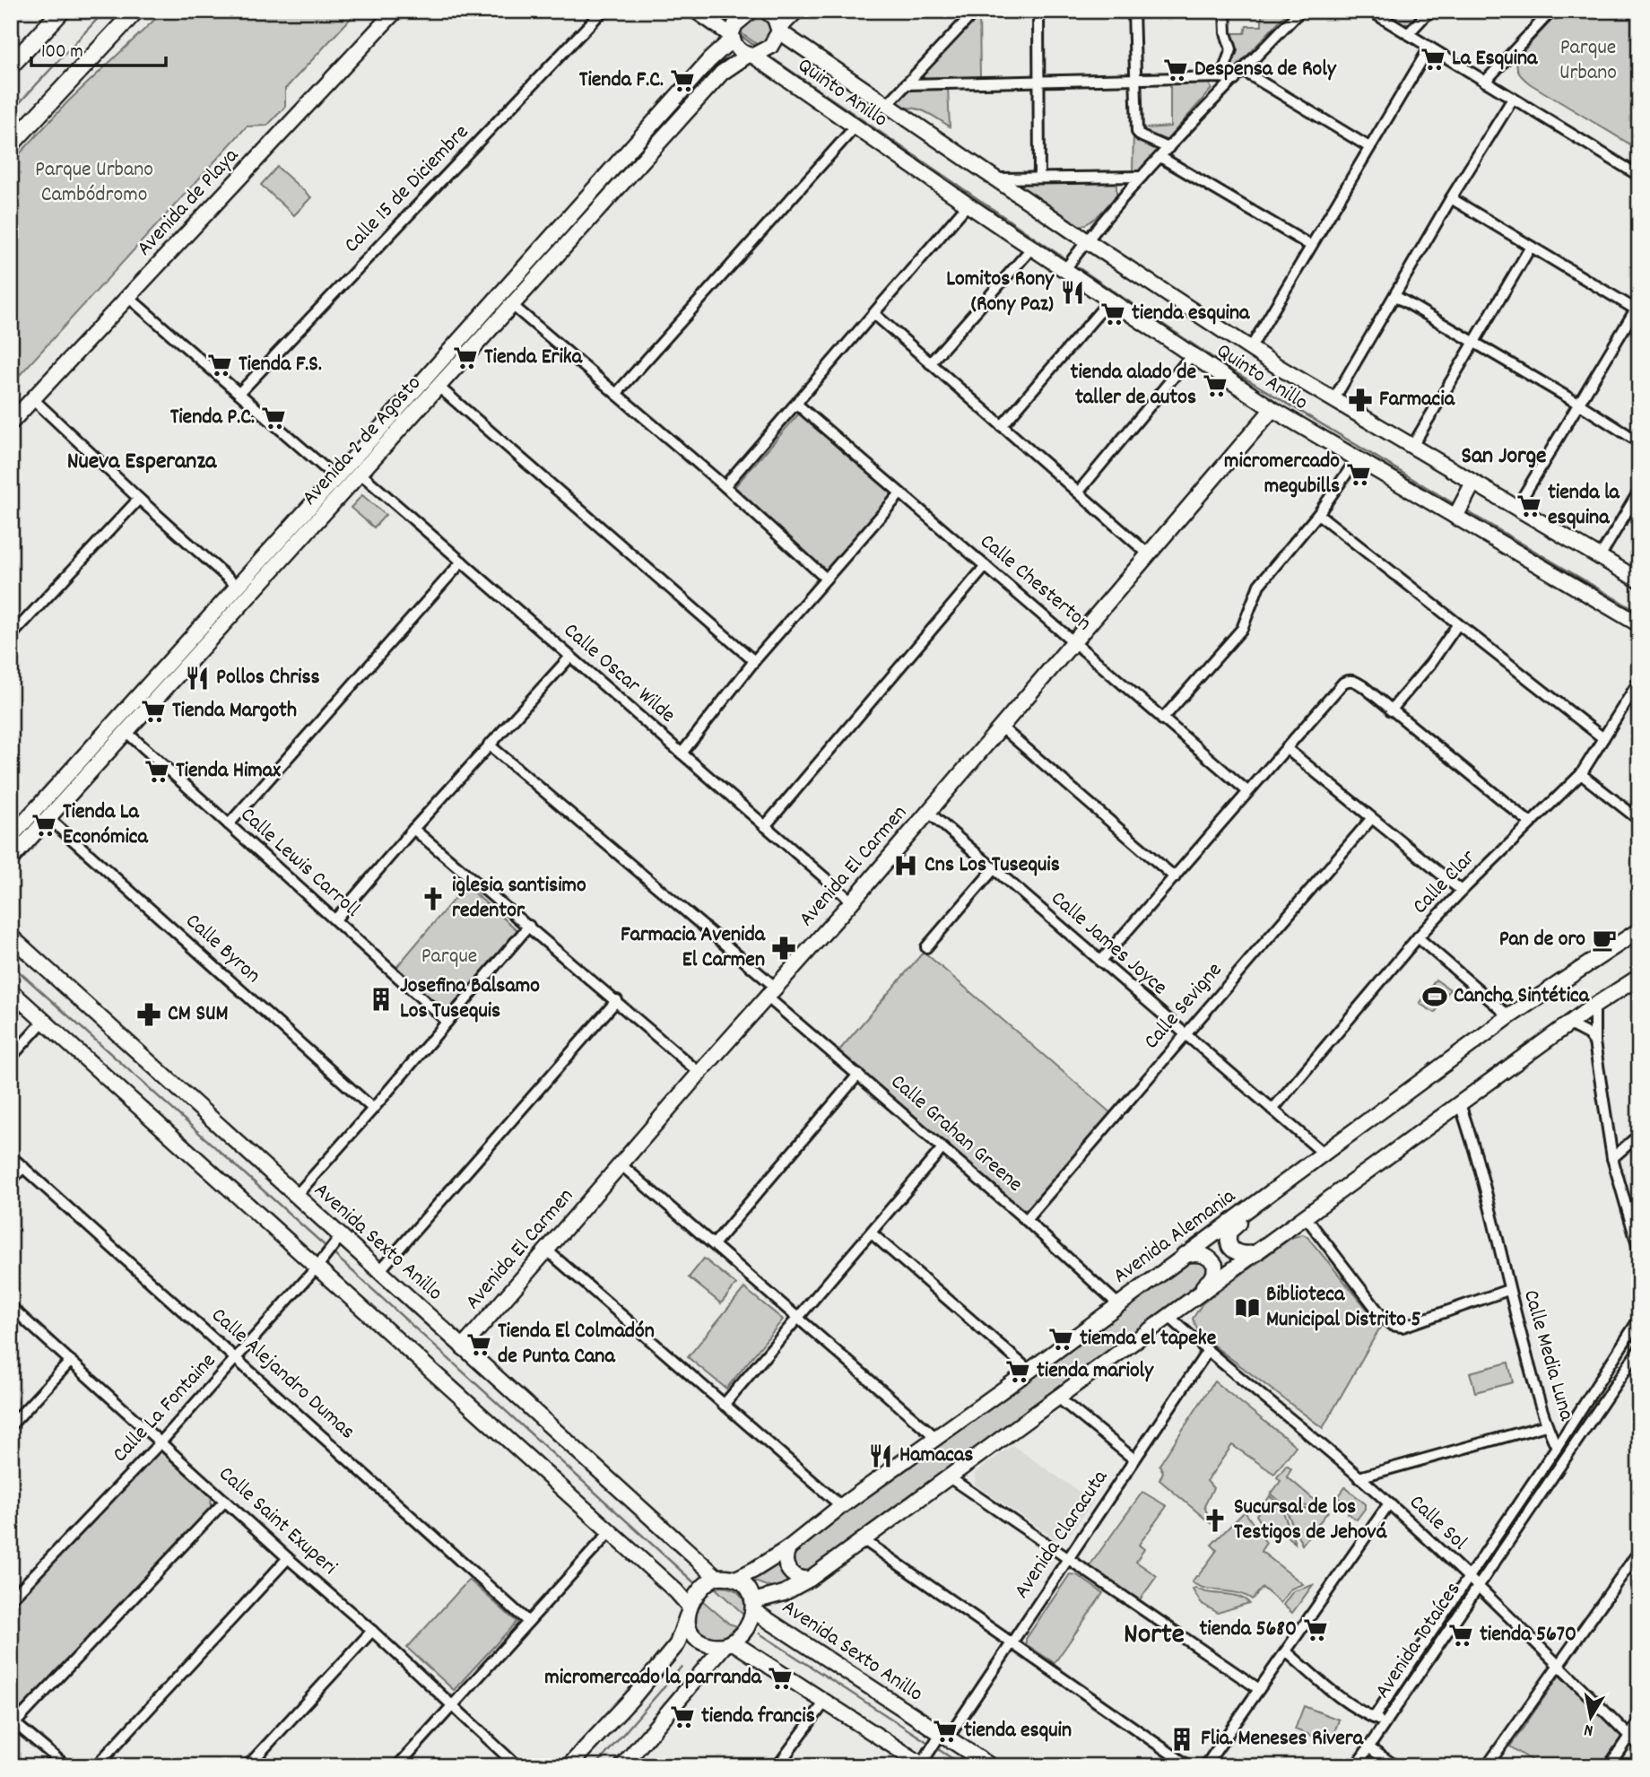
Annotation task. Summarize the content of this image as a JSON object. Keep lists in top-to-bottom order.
{
  "streets": {
    "main road": [
      "Quinto Anillo",
      "Avenida de Playa",
      "Avenida 2 de Agosto",
      "Avenida El Carmen",
      "Avenida Alemania",
      "Avenida Sexto Anillo"
    ],
    "street": [
      "Calle 15 de Diciembre",
      "Calle Chesterton",
      "Calle Oscar Wilde",
      "Calle Lewis Carroll",
      "Calle Clar",
      "Calle James Joyce",
      "Calle Byron",
      "Calle Sevigne",
      "Calle Grahan Greene",
      "Calle Media Luna",
      "Calle Alejandro Dumas",
      "Calle La Fontaine",
      "Calle Saint Exuperi",
      "Calle Sol",
      "Avenida Claracuta",
      "Avenida Totaíces"
    ]
  },
  "crossings": [
    ["Quinto Anillo", "Avenida 2 de Agosto"],
    ["Quinto Anillo", "Avenida El Carmen"],
    ["Avenida 2 de Agosto", "Calle Oscar Wilde"],
    ["Avenida 2 de Agosto", "Calle Lewis Carroll"],
    ["Avenida 2 de Agosto", "Calle Byron"],
    ["Calle Chesterton", "Avenida El Carmen"],
    ["Calle Oscar Wilde", "Avenida El Carmen"],
    ["Avenida El Carmen", "Calle James Joyce"],
    ["Avenida El Carmen", "Calle Grahan Greene"],
    ["Avenida El Carmen", "Avenida Sexto Anillo"],
    ["Calle Clar", "Calle James Joyce"],
    ["Calle James Joyce", "Calle Sevigne"],
    ["Calle James Joyce", "Avenida Alemania"],
    ["Calle Sevigne", "Calle Grahan Greene"],
    ["Calle Grahan Greene", "Avenida Alemania"],
    ["Avenida Alemania", "Avenida Sexto Anillo"],
    ["Avenida Sexto Anillo", "Calle La Fontaine"],
    ["Avenida Sexto Anillo", "Avenida Claracuta"],
    ["Calle Media Luna", "Calle Sol"],
    ["Calle Alejandro Dumas", "Calle La Fontaine"],
    ["Calle La Fontaine", "Calle Saint Exuperi"],
    ["Calle Sol", "Avenida Claracuta"],
    ["Calle Sol", "Avenida Totaíces"]
  ],
  "districts": ["San Jorge", "Nueva Esperanza", "Norte"],
  "parks": ["Parque Urbano", "Parque Urbano Cambódromo", "Parque"],
  "places": {
    "supermarket": [
      "La Esquina",
      "Despensa de Roly",
      "Tienda F.C.",
      "tienda esquina",
      "Tienda Erika",
      "Tienda F.S.",
      "tienda alado de taller de autos",
      "Tienda P.C.",
      "micromercado megubills",
      "tienda la esquina",
      "Tienda Margoth",
      "Tienda Himax",
      "Tienda La Económica",
      "tiemda el tapeke",
      "Tienda El Colmadón de Punta Cana",
      "tienda marioly",
      "tienda 5680",
      "tienda 5670",
      "micromercado la parranda",
      "tienda francis",
      "tienda esquin"
    ],
    "restaurant": ["Lomitos Rony (Rony Paz)", "Pollos Chriss", "Hamacas"],
    "pharmacy": ["Farmacia", "Farmacia Avenida El Carmen", "CM SUM"],
    "hospital": ["Cns Los Tusequis"],
    "church": ["iglesia santisimo redentor", "Sucursal de los Testigos de Jehová"],
    "cafe": ["Pan de oro"],
    "sports": ["Cancha Sintética"],
    "building": ["Josefina Balsamo Los Tusequis", "Flia. Meneses Rivera"],
    "library": ["Biblioteca Municipal Distrito 5"]
  },
  "scale_bar": "100 m",
  "north": "bottom"
}
